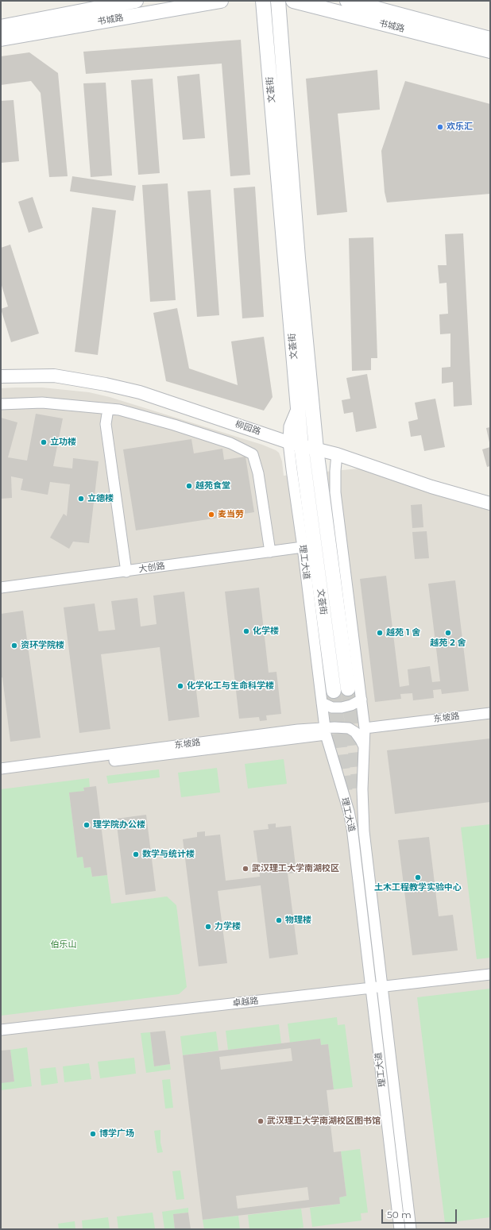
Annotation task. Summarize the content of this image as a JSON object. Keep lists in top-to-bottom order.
{
  "streets": {
    "main road": ["书城路", "文荟街"],
    "street": [
      "柳园路",
      "理工大道",
      "大创路",
      "东坡路",
      "卓越路"
    ]
  },
  "crossings": [
    ["文荟街", "柳园路"],
    ["文荟街", "理工大道"],
    ["柳园路", "理工大道"],
    ["理工大道", "大创路"],
    ["理工大道", "东坡路"],
    ["理工大道", "卓越路"]
  ],
  "parks": ["伯乐山"],
  "places": [
    "欢乐汇",
    "立功楼",
    "越苑食堂",
    "立德楼",
    "麦当劳",
    "化学楼",
    "越苑 1 舍",
    "越苑 2 舍",
    "资环学院楼",
    "化学化工与生命科学楼",
    "理学院办公楼",
    "数学与统计楼",
    "武汉理工大学南湖校区",
    "土木工程教学实验中心",
    "物理楼",
    "力学楼",
    "武汉理工大学南湖校区图书馆",
    "博学广场"
  ],
  "scale_bar": "50 m"
}
